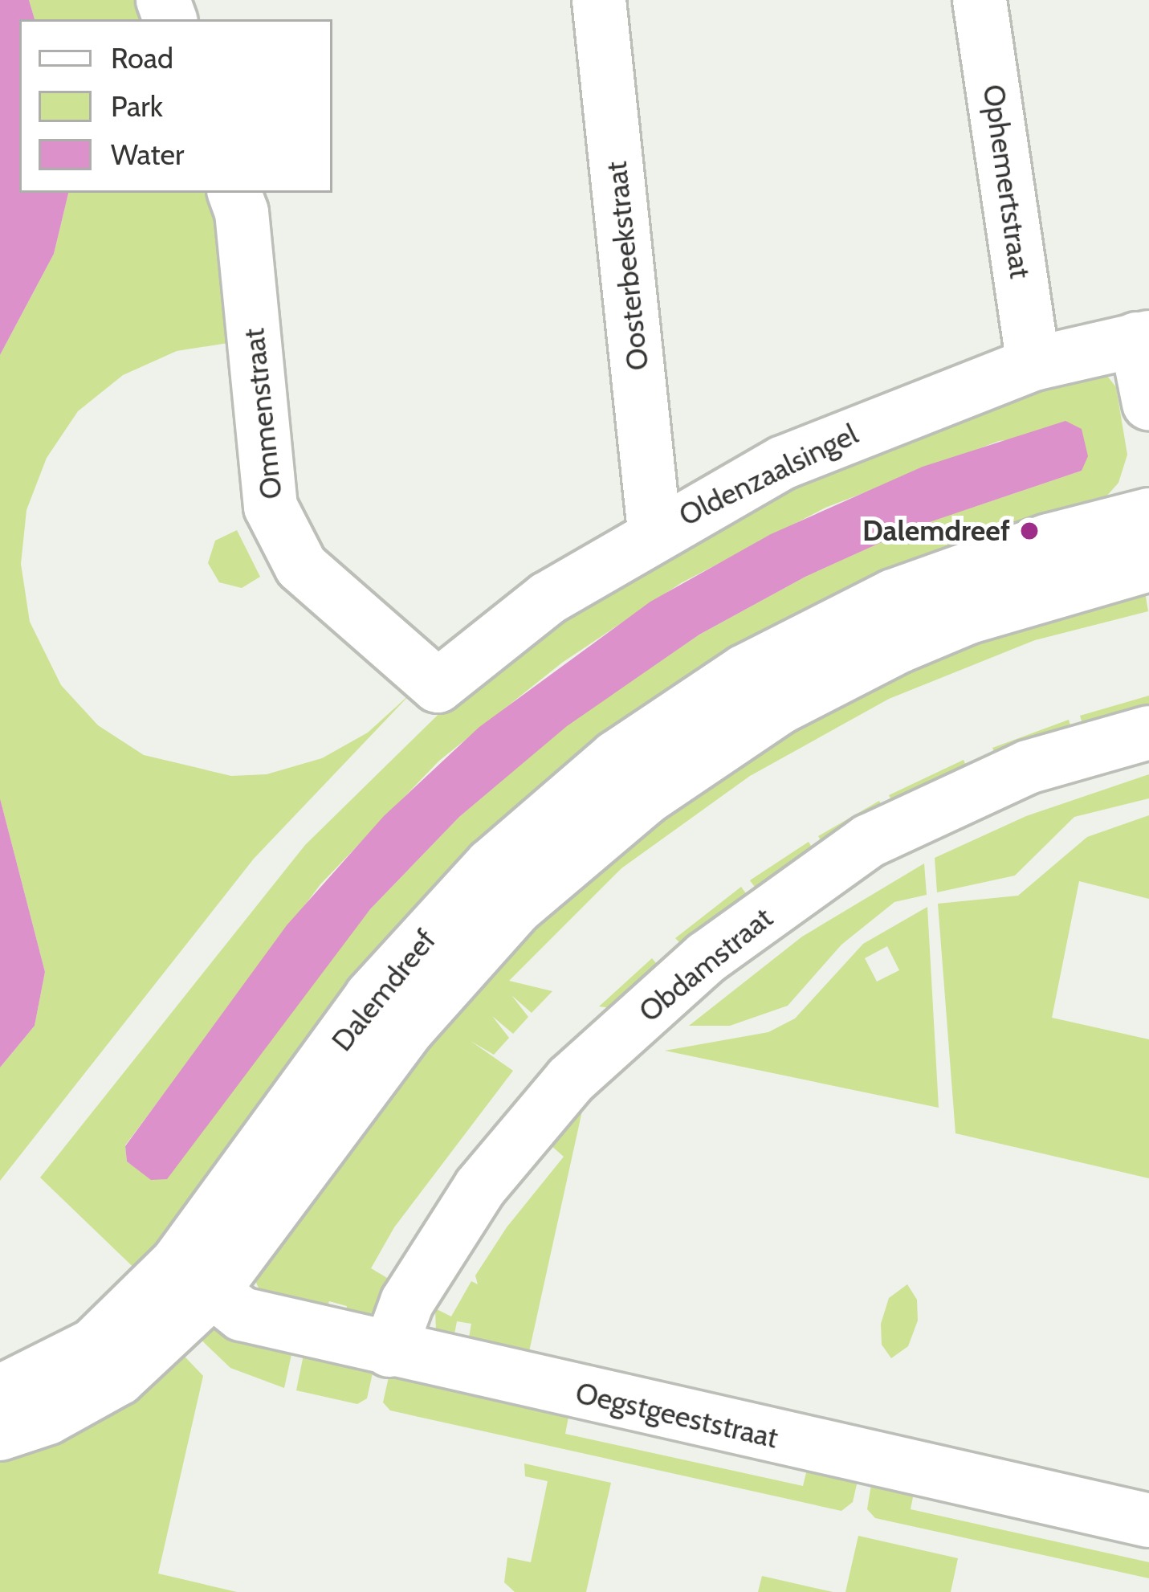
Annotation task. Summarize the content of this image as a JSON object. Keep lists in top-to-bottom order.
{
  "streets": {
    "street": [
      "Ophemertstraat",
      "Oosterbeekstraat",
      "Ommenstraat",
      "Oldenzaalsingel",
      "Obdamstraat",
      "Dalemdreef",
      "Oegstgeeststraat"
    ]
  },
  "crossings": [
    ["Ophemertstraat", "Oldenzaalsingel"],
    ["Oosterbeekstraat", "Oldenzaalsingel"],
    ["Ommenstraat", "Oldenzaalsingel"],
    ["Obdamstraat", "Oegstgeeststraat"],
    ["Dalemdreef", "Oegstgeeststraat"]
  ],
  "places": ["Dalemdreef"],
  "legend": ["Road", "Park", "Water"]
}
